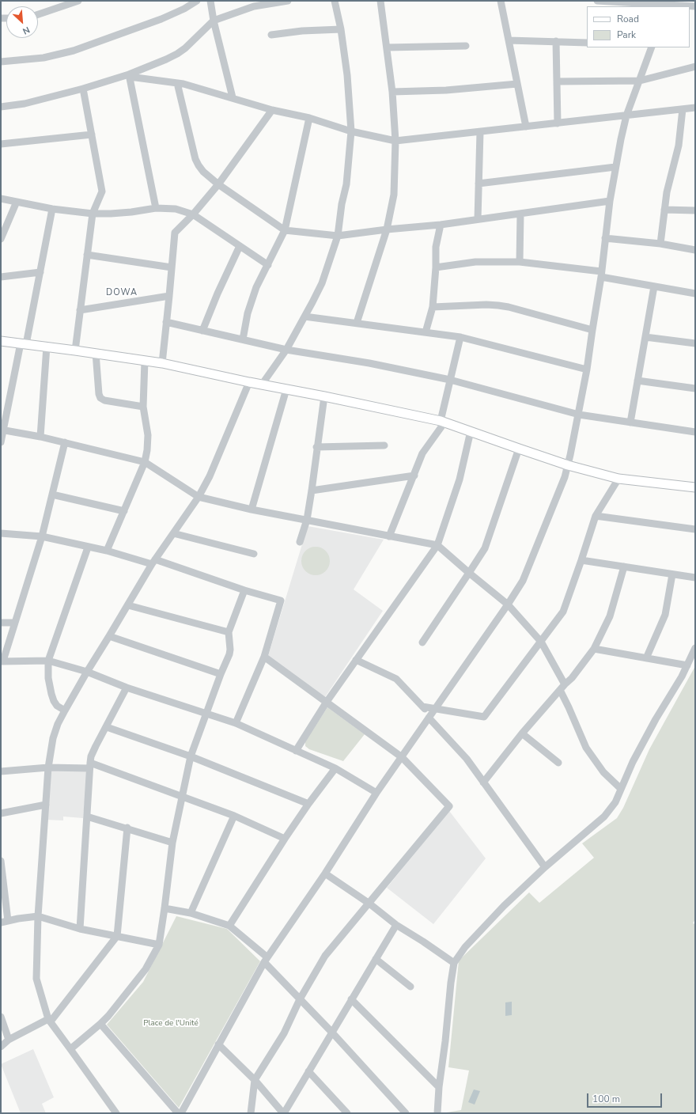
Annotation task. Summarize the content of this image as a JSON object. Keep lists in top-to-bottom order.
{
  "districts": ["DOWA"],
  "parks": ["Place de l'Unité"],
  "legend": ["Road", "Park"],
  "scale_bar": "100 m",
  "north": "bottom right"
}
